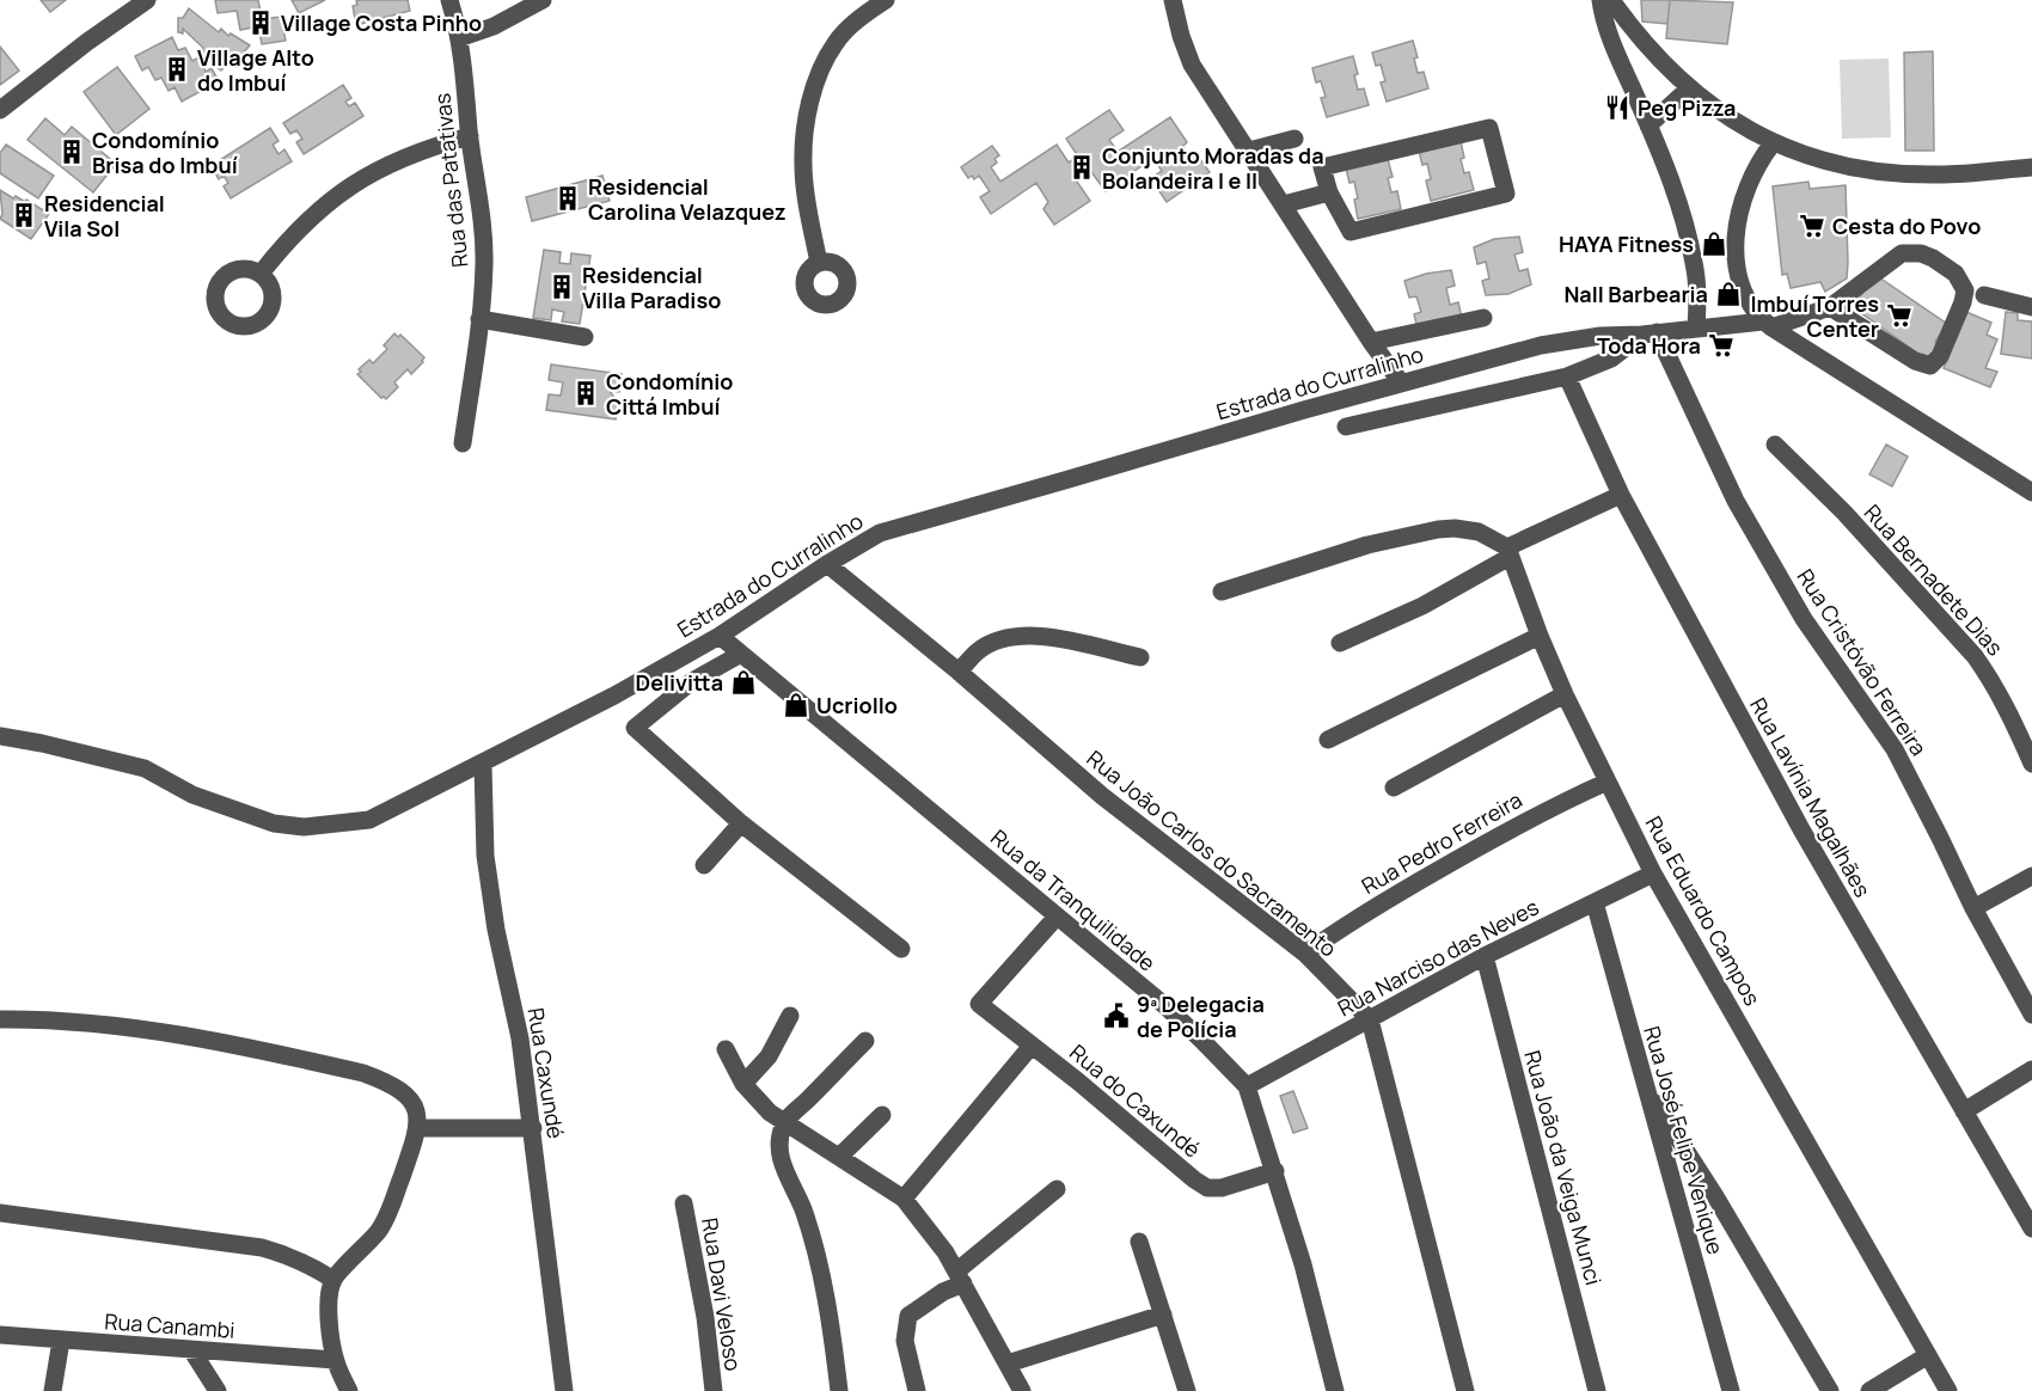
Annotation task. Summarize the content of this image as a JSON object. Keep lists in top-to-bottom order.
{
  "streets": {
    "street": [
      "Rua das Patativas",
      "Estrada do Curralinho",
      "Rua Bernadete Dias",
      "Rua Cristóvão Ferreira",
      "Rua Lavínia Magalhães",
      "Rua Pedro Ferreira",
      "Rua João Carlos do Sacramento",
      "Rua da Tranquilidade",
      "Rua Eduardo Campos",
      "Rua Narciso das Neves",
      "Rua Caxundé",
      "Rua do Caxundé",
      "Rua José Felipe Venique",
      "Rua João da Veiga Munci",
      "Rua Davi Veloso",
      "Rua Canambi"
    ]
  },
  "crossings": [
    ["Estrada do Curralinho", "Rua Cristóvão Ferreira"],
    ["Estrada do Curralinho", "Rua João Carlos do Sacramento"],
    ["Estrada do Curralinho", "Rua da Tranquilidade"],
    ["Estrada do Curralinho", "Rua Caxundé"],
    ["Rua Pedro Ferreira", "Rua João Carlos do Sacramento"],
    ["Rua Pedro Ferreira", "Rua Eduardo Campos"],
    ["Rua João Carlos do Sacramento", "Rua Narciso das Neves"],
    ["Rua da Tranquilidade", "Rua Narciso das Neves"],
    ["Rua da Tranquilidade", "Rua do Caxundé"],
    ["Rua Eduardo Campos", "Rua Narciso das Neves"],
    ["Rua Narciso das Neves", "Rua José Felipe Venique"],
    ["Rua Narciso das Neves", "Rua João da Veiga Munci"]
  ],
  "places": {
    "building": [
      "Village Costa Pinho",
      "Village Alto do Imbuí",
      "Condomínio Brisa do Imbuí",
      "Conjunto Moradas da Bolandeira I e II",
      "Residencial Carolina Velazquez",
      "Residencial Vila Sol",
      "Residencial Villa Paradiso",
      "Condomínio Cittá Imbuí"
    ],
    "restaurant": ["Peg Pizza"],
    "supermarket": ["Cesta do Povo", "Imbuí Torres Center", "Toda Hora"],
    "shop": [
      "HAYA Fitness",
      "Nall Barbearia",
      "Delivitta",
      "Ucriollo"
    ],
    "public building": ["9ª Delegacia de Polícia"]
  }
}
